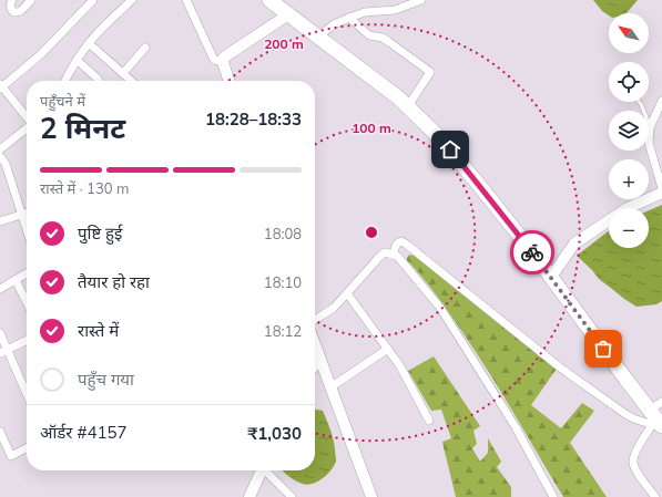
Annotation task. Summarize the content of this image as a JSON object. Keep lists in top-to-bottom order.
{
  "north": "top left",
  "page": {
    "map_buttons": ["+", "−"],
    "heading": ["2 मिनट", "पहुँचने में", "18:28–18:33"],
    "panel": ["ऑर्डर #4157", "₹1,030"],
    "bar": "रास्ते में · 130 m",
    "list": [
      ["पुष्टि हुई", "18:08"],
      ["तैयार हो रहा", "18:10"],
      ["रास्ते में", "18:12"],
      "पहुँच गया"
    ]
  },
  "rings": ["200 m", "100 m"]
}
